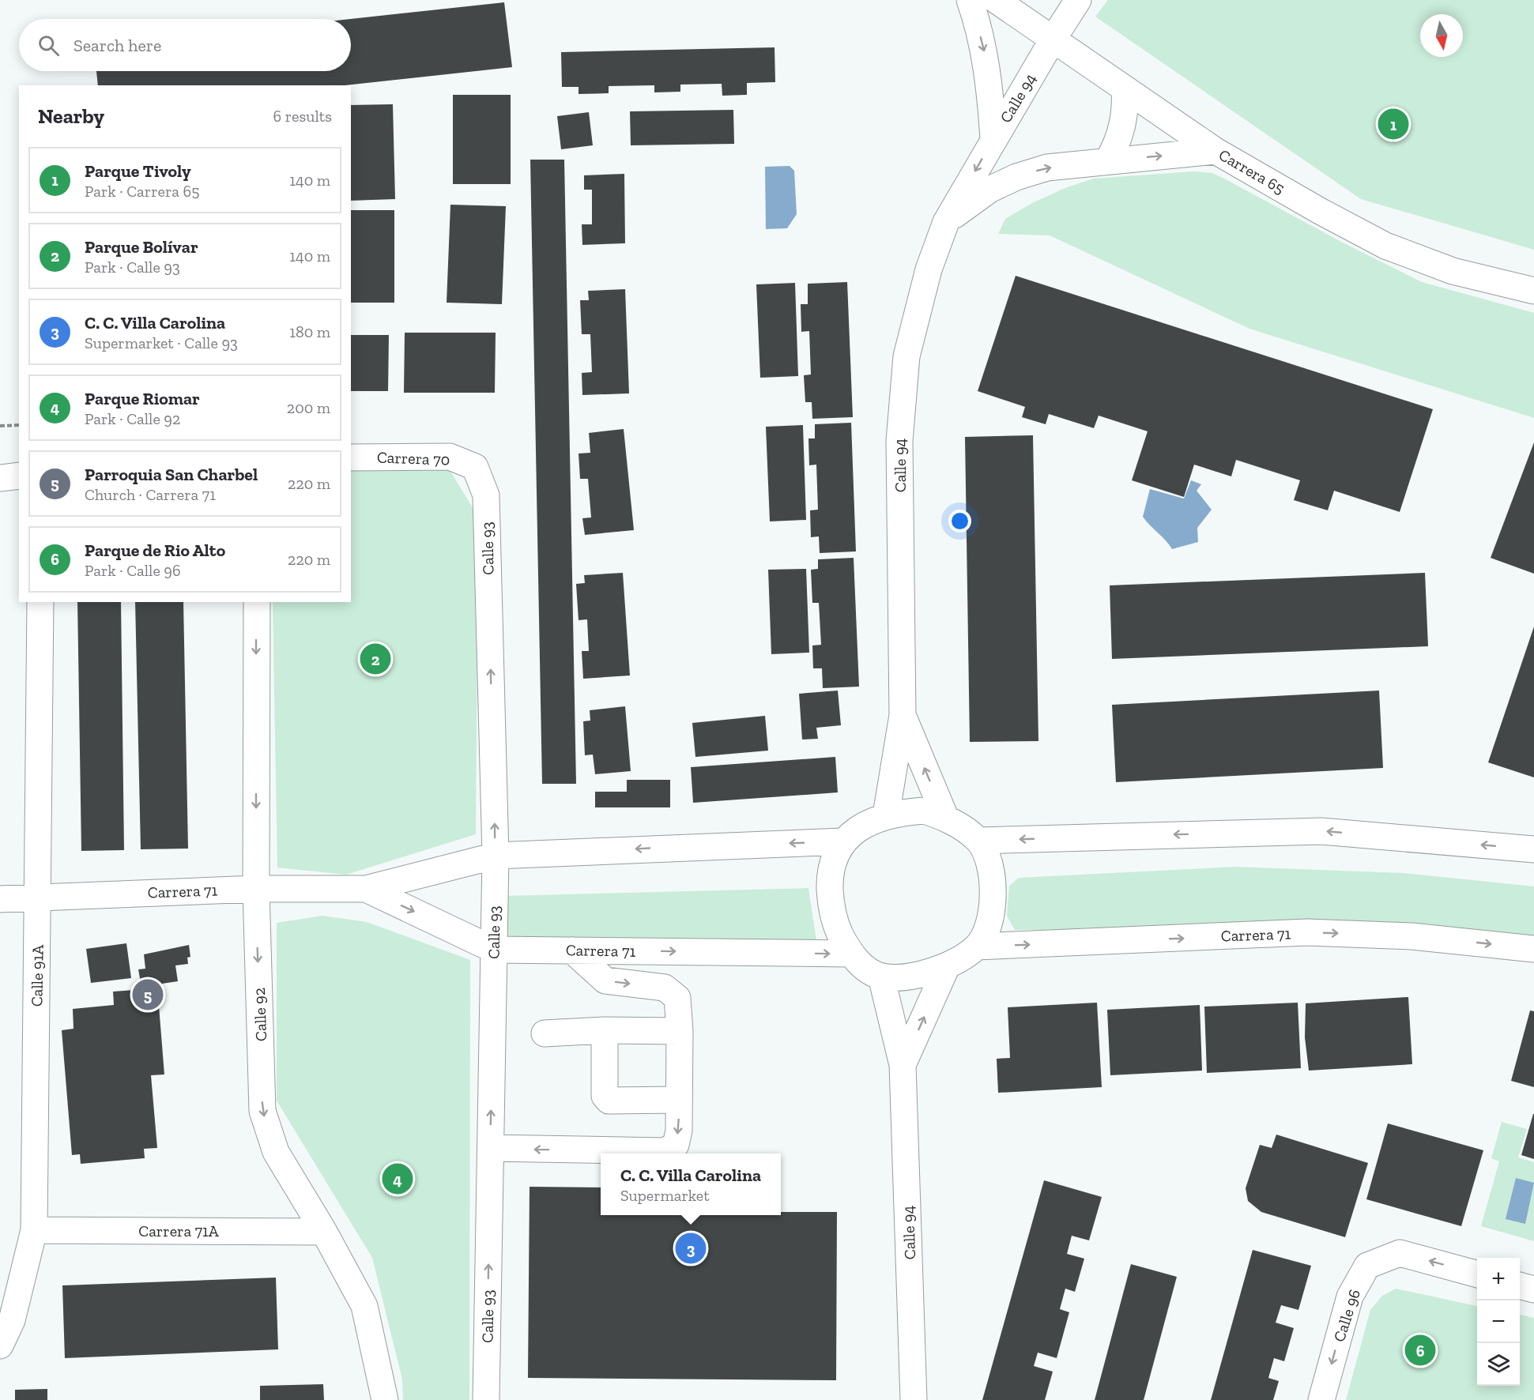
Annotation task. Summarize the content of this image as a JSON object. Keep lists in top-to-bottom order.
{
  "streets": {
    "street": [
      "Calle 94",
      "Carrera 65",
      "Carrera 70",
      "Calle 93",
      "Carrera 71",
      "Calle 91A",
      "Calle 92",
      "Carrera 71A",
      "Calle 96"
    ]
  },
  "crossings": [
    ["Calle 94", "Carrera 65"],
    ["Calle 94", "Carrera 71"],
    ["Carrera 70", "Calle 93"],
    ["Calle 93", "Carrera 71"],
    ["Carrera 71", "Calle 91A"],
    ["Carrera 71", "Calle 92"],
    ["Calle 91A", "Carrera 71A"],
    ["Calle 92", "Carrera 71A"]
  ],
  "one_way": ["Calle 93", "Calle 92"],
  "north": "bottom",
  "page": {
    "search": "Search here",
    "heading": ["Nearby", "6 results"],
    "pins": [
      "1",
      "2",
      "5",
      "4",
      "3",
      "6"
    ],
    "list": [
      {
        "mark": "1",
        "name": "Parque Tivoly",
        "note": "Park · Carrera 65",
        "value": "140 m"
      },
      {
        "mark": "2",
        "name": "Parque Bolívar",
        "note": "Park · Calle 93",
        "value": "140 m"
      },
      {
        "mark": "3",
        "name": "C. C. Villa Carolina",
        "note": "Supermarket · Calle 93",
        "value": "180 m"
      },
      {
        "mark": "4",
        "name": "Parque Riomar",
        "note": "Park · Calle 92",
        "value": "200 m"
      },
      {
        "mark": "5",
        "name": "Parroquia San Charbel",
        "note": "Church · Carrera 71",
        "value": "220 m"
      },
      {
        "mark": "6",
        "name": "Parque de Rio Alto",
        "note": "Park · Calle 96",
        "value": "220 m"
      }
    ],
    "popup": ["C. C. Villa Carolina", "Supermarket"],
    "map_buttons": ["+", "−"]
  }
}
